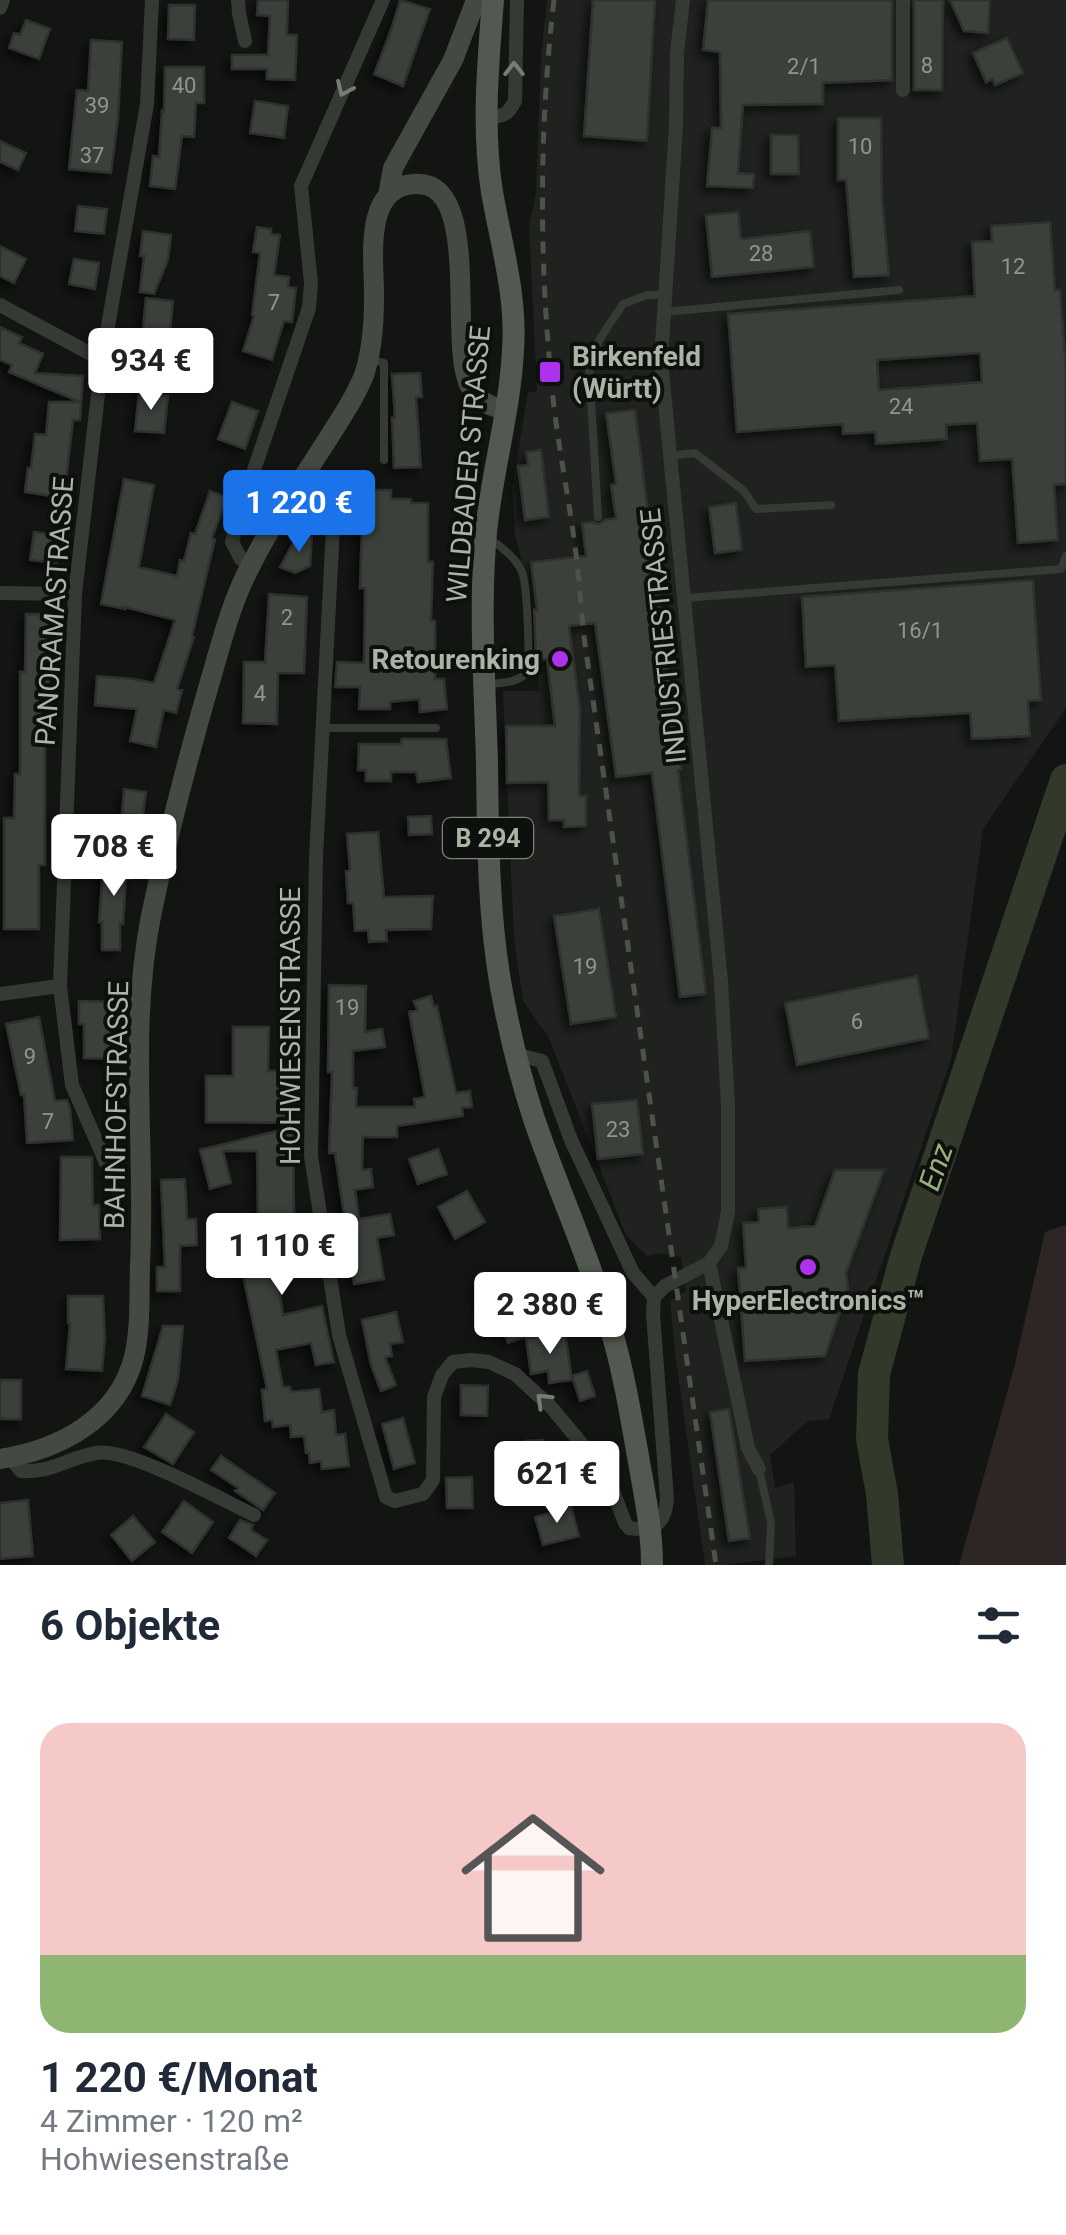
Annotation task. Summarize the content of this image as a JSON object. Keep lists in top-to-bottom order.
{
  "streets": {
    "main road": ["WILDBADER STRASSE", "B 294", "BAHNHOFSTRASSE"],
    "street": ["PANORAMASTRASSE", "INDUSTRIESTRASSE", "HOHWIESENSTRASSE"]
  },
  "crossings": [
    ["WILDBADER STRASSE", "HOHWIESENSTRASSE"],
    ["HOHWIESENSTRASSE", "BAHNHOFSTRASSE"]
  ],
  "water": ["Enz"],
  "places": {
    "transit": ["Birkenfeld (Württ)"],
    "other": ["Retourenking", "HyperElectronics™"]
  },
  "house_numbers": [
    "8",
    "2/1",
    "40",
    "39",
    "10",
    "37",
    "28",
    "12",
    "7",
    "24",
    "2",
    "16/1",
    "4",
    "19",
    "19",
    "6",
    "9",
    "7",
    "23"
  ],
  "page": {
    "price": [
      "934 €",
      "1 220 €",
      "708 €",
      "1 110 €",
      "2 380 €",
      "621 €"
    ],
    "heading": "6 Objekte",
    "list": [
      {
        "name": "1 220 €/Monat",
        "note": "4 Zimmer · 120 m² · Hohwiesenstraße"
      }
    ]
  }
}
